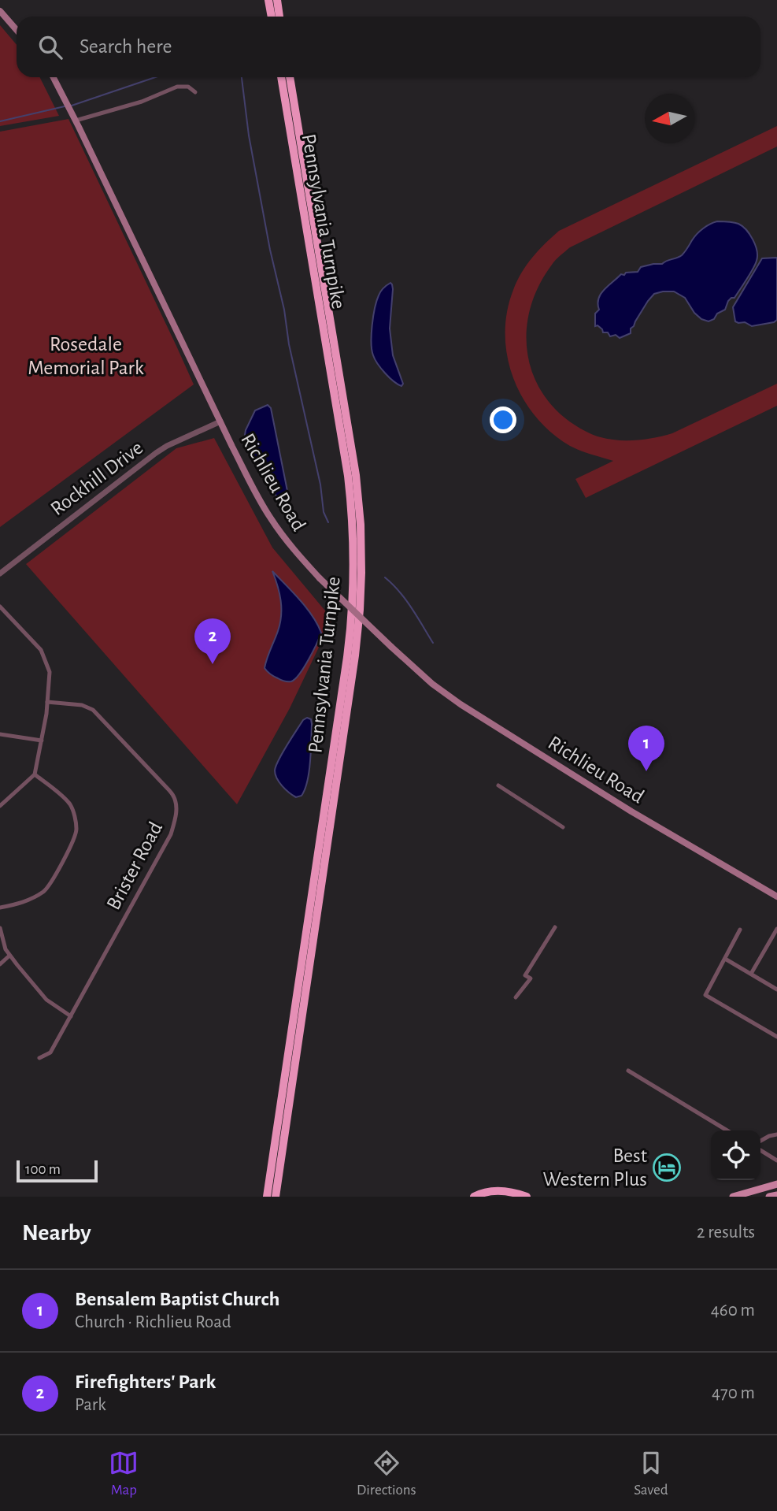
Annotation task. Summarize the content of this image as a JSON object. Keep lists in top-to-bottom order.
{
  "streets": {
    "highway": ["Pennsylvania Turnpike"],
    "main road": ["Richlieu Road"],
    "street": ["Rockhill Drive", "Brister Road"]
  },
  "crossings": [
    ["Rockhill Drive", "Richlieu Road"]
  ],
  "parks": ["Rosedale Memorial Park"],
  "places": {
    "hotel": ["Best Western Plus"]
  },
  "scale_bar": "100 m",
  "north": "left",
  "page": {
    "search": "Search here",
    "pins": ["2", "1"],
    "scale": "100 m",
    "heading": ["Nearby", "2 results"],
    "list": [
      {
        "mark": "1",
        "name": "Bensalem Baptist Church",
        "note": "Church · Richlieu Road",
        "value": "460 m"
      },
      {
        "mark": "2",
        "name": "Firefighters' Park",
        "note": "Park",
        "value": "470 m"
      }
    ],
    "nav": ["Map", "Directions", "Saved"]
  }
}
